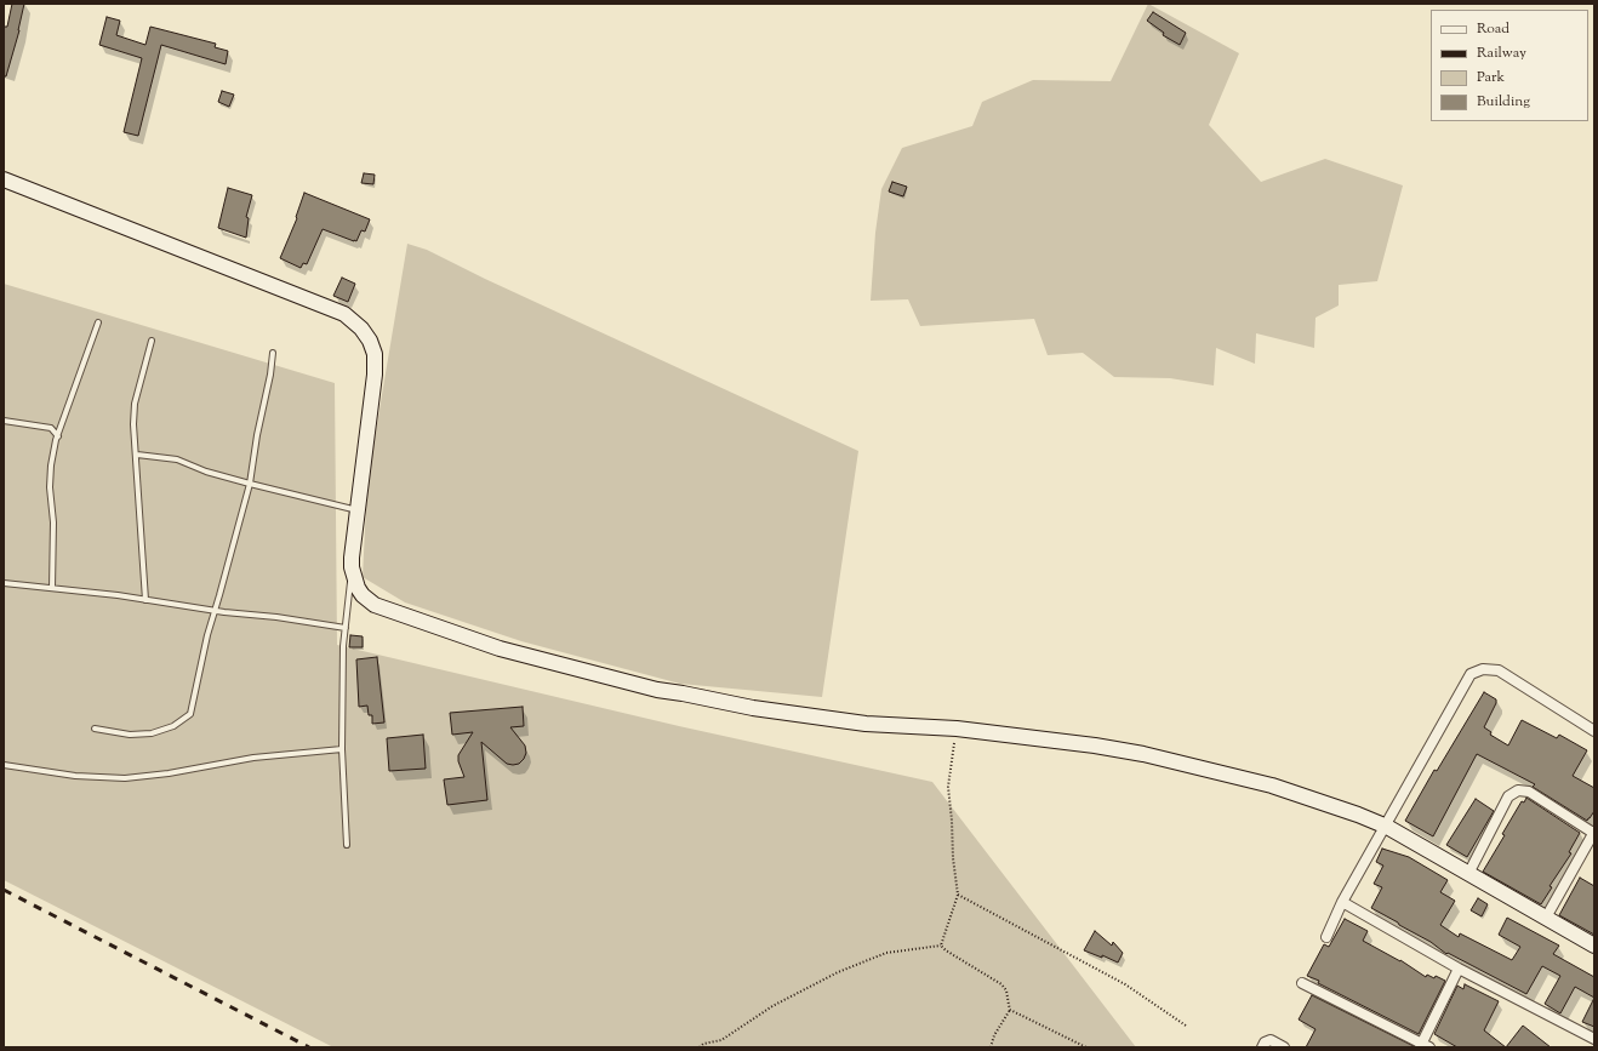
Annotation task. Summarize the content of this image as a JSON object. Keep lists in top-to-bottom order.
{
  "legend": [
    "Road",
    "Railway",
    "Park",
    "Building"
  ]
}
